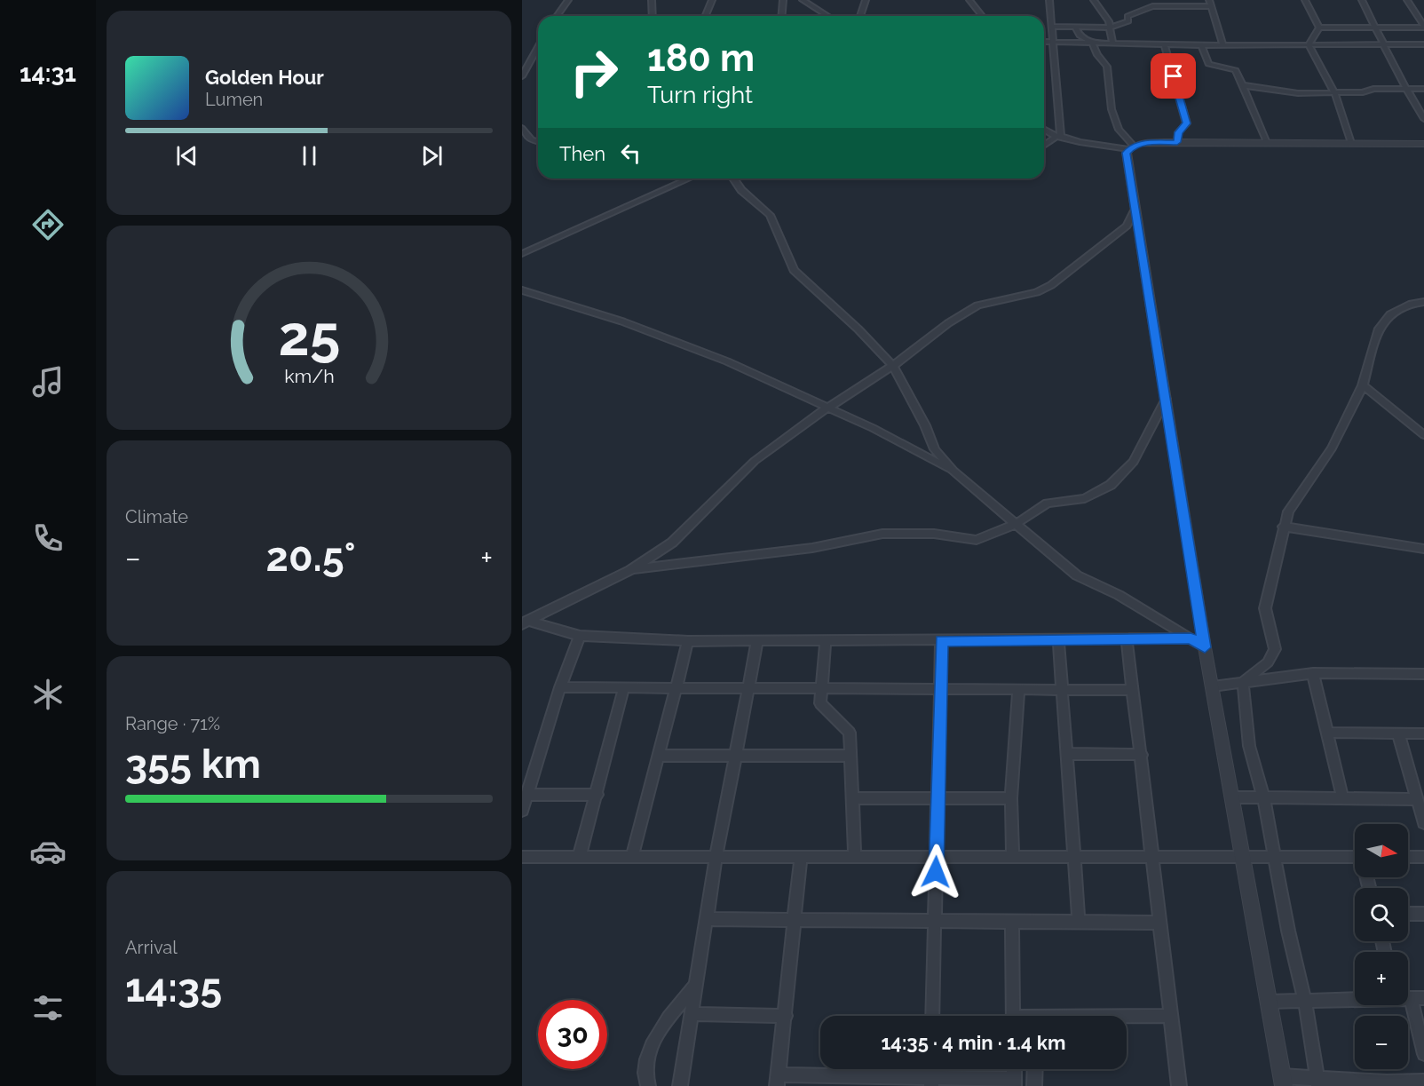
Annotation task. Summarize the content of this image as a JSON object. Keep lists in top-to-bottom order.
{
  "north": "right",
  "page": {
    "tabs": "14:31",
    "turn": ["180 m", "Turn right"],
    "song": ["Golden Hour", "Lumen"],
    "then": "Then",
    "tile": [
      "Climate",
      ["Range · 71%", "355 km"],
      ["Arrival", "14:35"]
    ],
    "heat": ["−", "20.5°", "+"],
    "map_buttons": ["+", "−"],
    "limit": "30",
    "trip": "14:35 · 4 min · 1.4 km",
    "gauge": ["25", "km/h"]
  }
}
